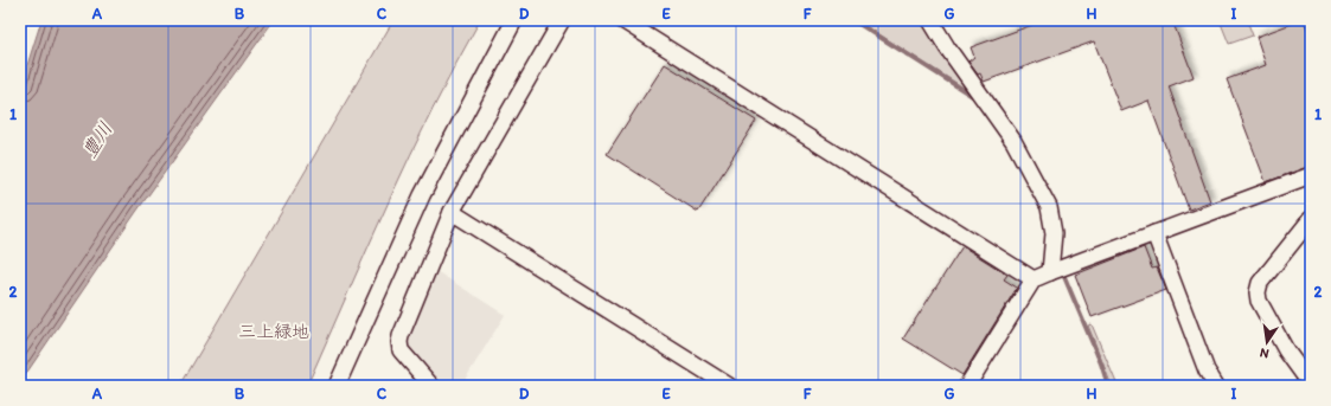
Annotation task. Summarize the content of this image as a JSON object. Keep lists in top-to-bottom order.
{
  "water": ["豊川"],
  "parks": ["三上緑地"],
  "north": "bottom",
  "grid": {
    "columns": [
      "A",
      "B",
      "C",
      "D",
      "E",
      "F",
      "G",
      "H",
      "I"
    ],
    "rows": ["1", "2"]
  }
}
